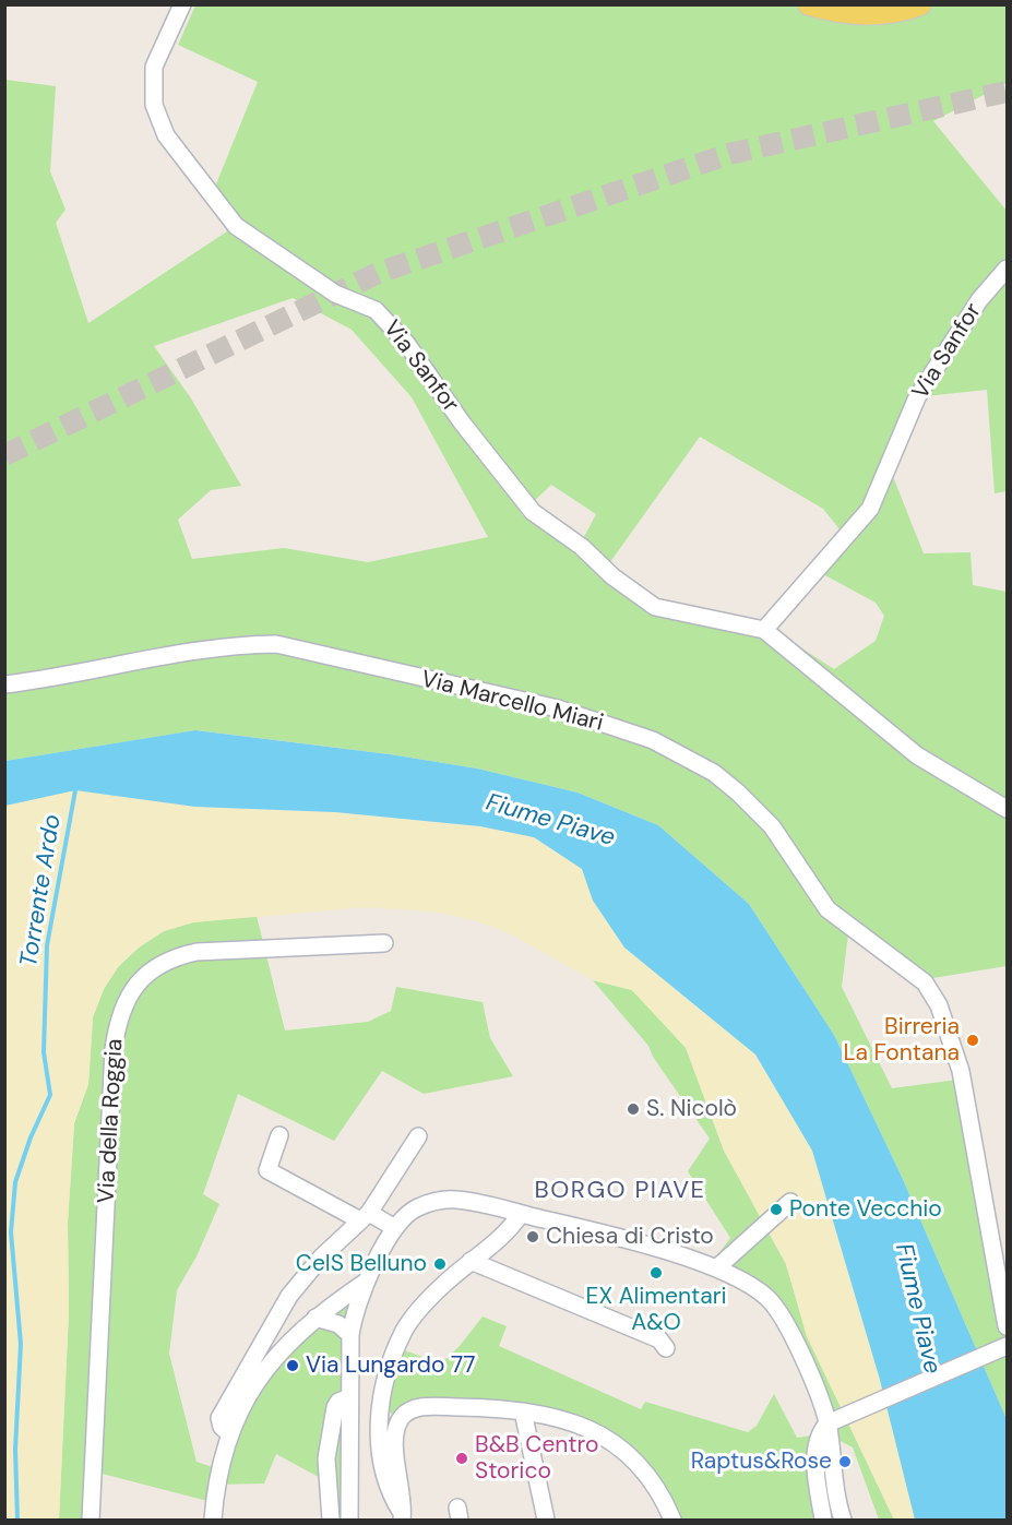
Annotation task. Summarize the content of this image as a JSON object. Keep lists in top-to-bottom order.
{
  "streets": {
    "street": ["Via Sanfor", "Via Marcello Miari", "Via della Roggia"]
  },
  "districts": ["BORGO PIAVE"],
  "water": ["Fiume Piave", "Torrente Ardo"],
  "places": [
    "Birreria La Fontana",
    "S. Nicolò",
    "Ponte Vecchio",
    "Chiesa di Cristo",
    "CeIS Belluno",
    "EX Alimentari A&O",
    "Via Lungardo 77",
    "B&B Centro Storico",
    "Raptus&Rose"
  ]
}
